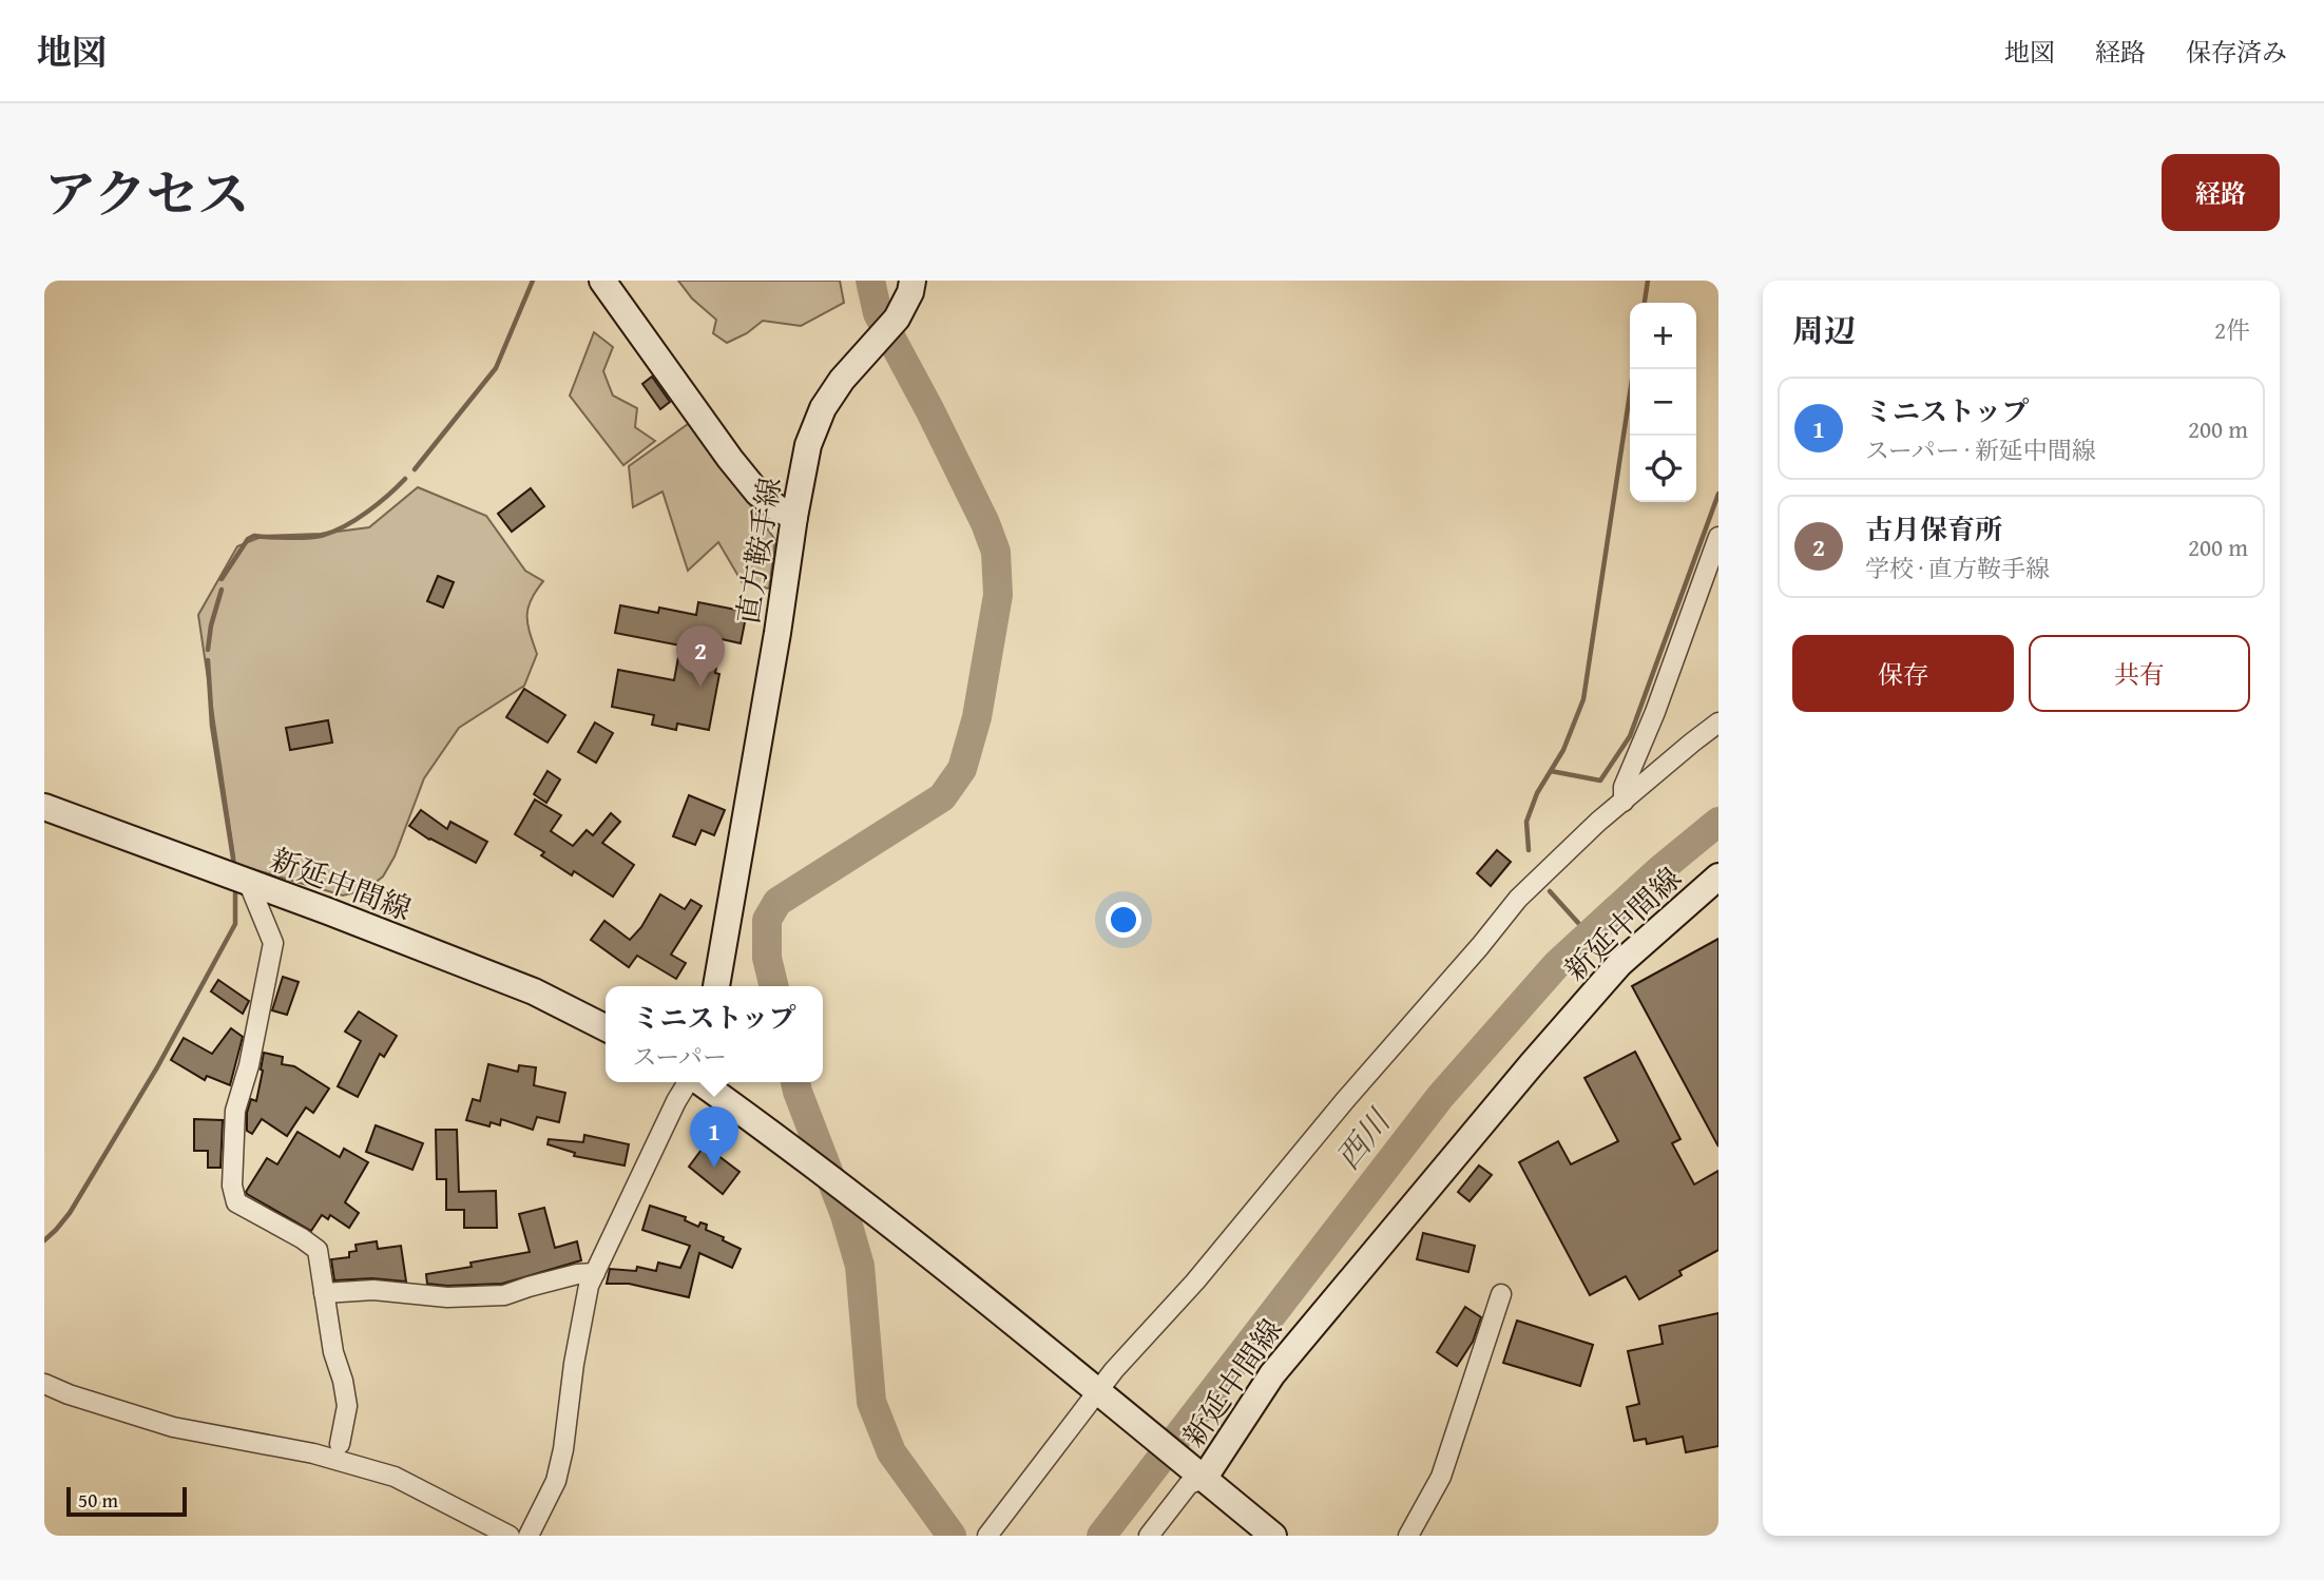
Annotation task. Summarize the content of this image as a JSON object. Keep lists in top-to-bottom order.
{
  "streets": {
    "main road": ["直方鞍手線", "新延中間線"]
  },
  "water": ["西川"],
  "scale_bar": "50 m",
  "page": {
    "header": "地図",
    "nav": ["地図", "経路", "保存済み"],
    "title": "アクセス",
    "buttons": [
      "経路",
      ["保存", "共有"]
    ],
    "heading": ["周辺", "2件"],
    "map_buttons": ["+", "−"],
    "list": [
      {
        "mark": "1",
        "name": "ミニストップ",
        "note": "スーパー · 新延中間線",
        "value": "200 m"
      },
      {
        "mark": "2",
        "name": "古月保育所",
        "note": "学校 · 直方鞍手線",
        "value": "200 m"
      }
    ],
    "pins": ["2", "1"],
    "popup": ["ミニストップ", "スーパー"],
    "scale": "50 m"
  }
}
